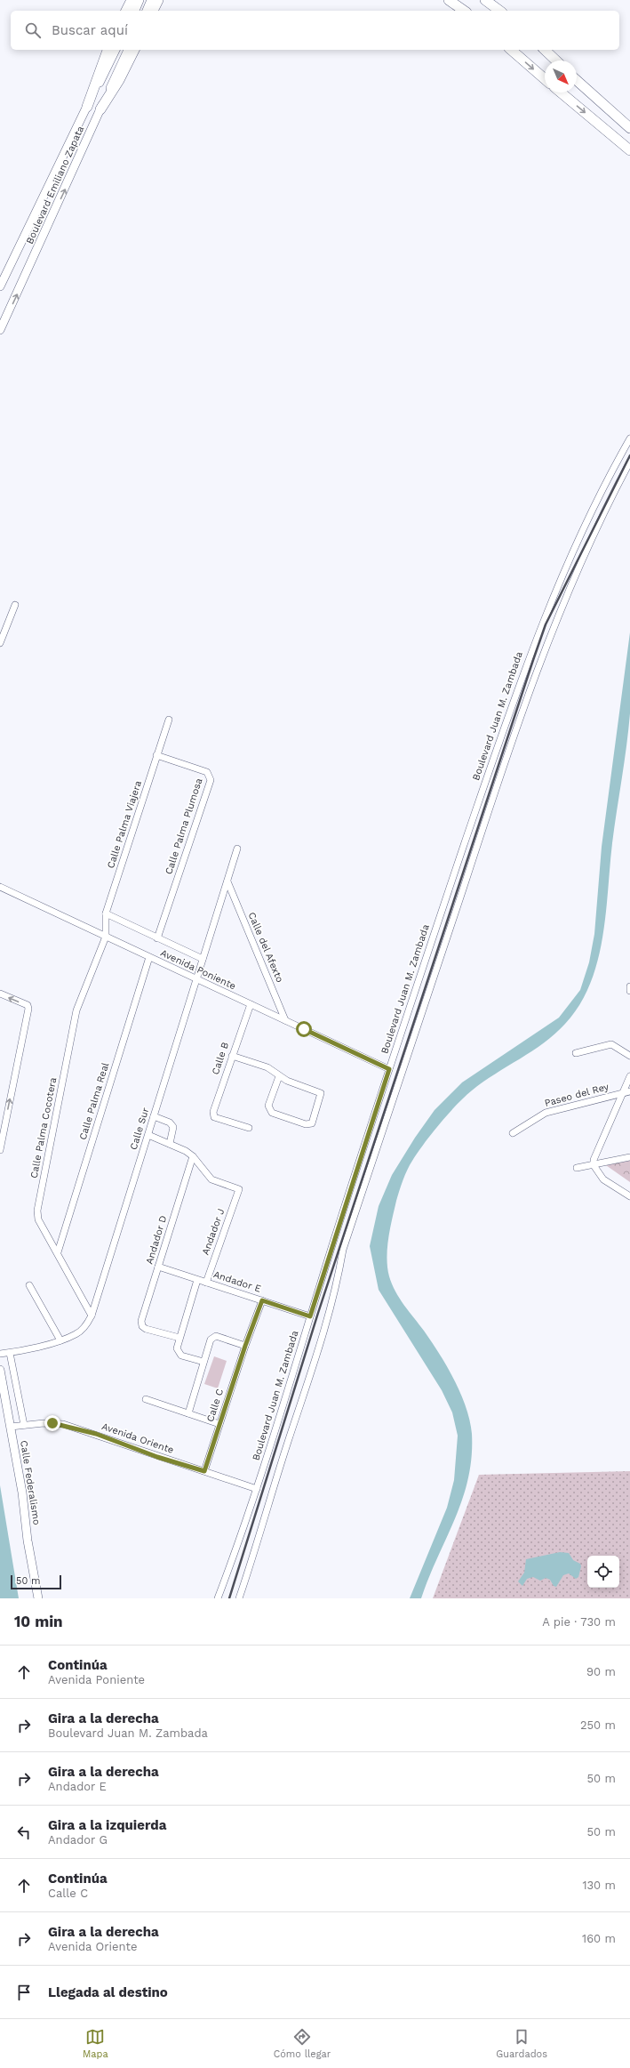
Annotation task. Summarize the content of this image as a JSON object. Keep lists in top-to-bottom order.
{
  "streets": {
    "main road": ["Boulevard Emiliano Zapata", "Calle Federalismo"],
    "street": [
      "Boulevard Juan M. Zambada",
      "Calle Palma Viajera",
      "Calle Palma Plumosa",
      "Calle del Afexto",
      "Avenida Poniente",
      "Calle B",
      "Paseo del Rey",
      "Calle Palma Real",
      "Calle Palma Cocotera",
      "Calle Sur",
      "Andador J",
      "Andador D",
      "Andador E",
      "Calle C",
      "Avenida Oriente"
    ]
  },
  "crossings": [
    ["Boulevard Juan M. Zambada", "Avenida Poniente"],
    ["Boulevard Juan M. Zambada", "Andador E"],
    ["Boulevard Juan M. Zambada", "Avenida Oriente"],
    ["Calle Palma Viajera", "Calle Palma Plumosa"],
    ["Calle Palma Viajera", "Avenida Poniente"],
    ["Calle Palma Viajera", "Calle Palma Cocotera"],
    ["Calle del Afexto", "Avenida Poniente"],
    ["Calle del Afexto", "Calle Sur"],
    ["Avenida Poniente", "Calle B"],
    ["Avenida Poniente", "Calle Palma Real"],
    ["Avenida Poniente", "Calle Palma Cocotera"],
    ["Avenida Poniente", "Calle Sur"],
    ["Calle Palma Real", "Calle Palma Cocotera"],
    ["Calle Palma Cocotera", "Calle Sur"],
    ["Andador J", "Andador D"],
    ["Andador J", "Andador E"],
    ["Andador D", "Andador E"],
    ["Andador E", "Calle C"],
    ["Calle C", "Avenida Oriente"],
    ["Avenida Oriente", "Calle Federalismo"]
  ],
  "scale_bar": "50 m",
  "north": "bottom right",
  "page": {
    "search": "Buscar aquí",
    "scale": "50 m",
    "heading": ["10 min", "A pie · 730 m"],
    "list": [
      ["Continúa", "Avenida Poniente", "90 m"],
      ["Gira a la derecha", "Boulevard Juan M. Zambada", "250 m"],
      ["Gira a la derecha", "Andador E", "50 m"],
      ["Gira a la izquierda", "Andador G", "50 m"],
      ["Continúa", "Calle C", "130 m"],
      ["Gira a la derecha", "Avenida Oriente", "160 m"],
      "Llegada al destino"
    ],
    "nav": ["Mapa", "Cómo llegar", "Guardados"]
  }
}
